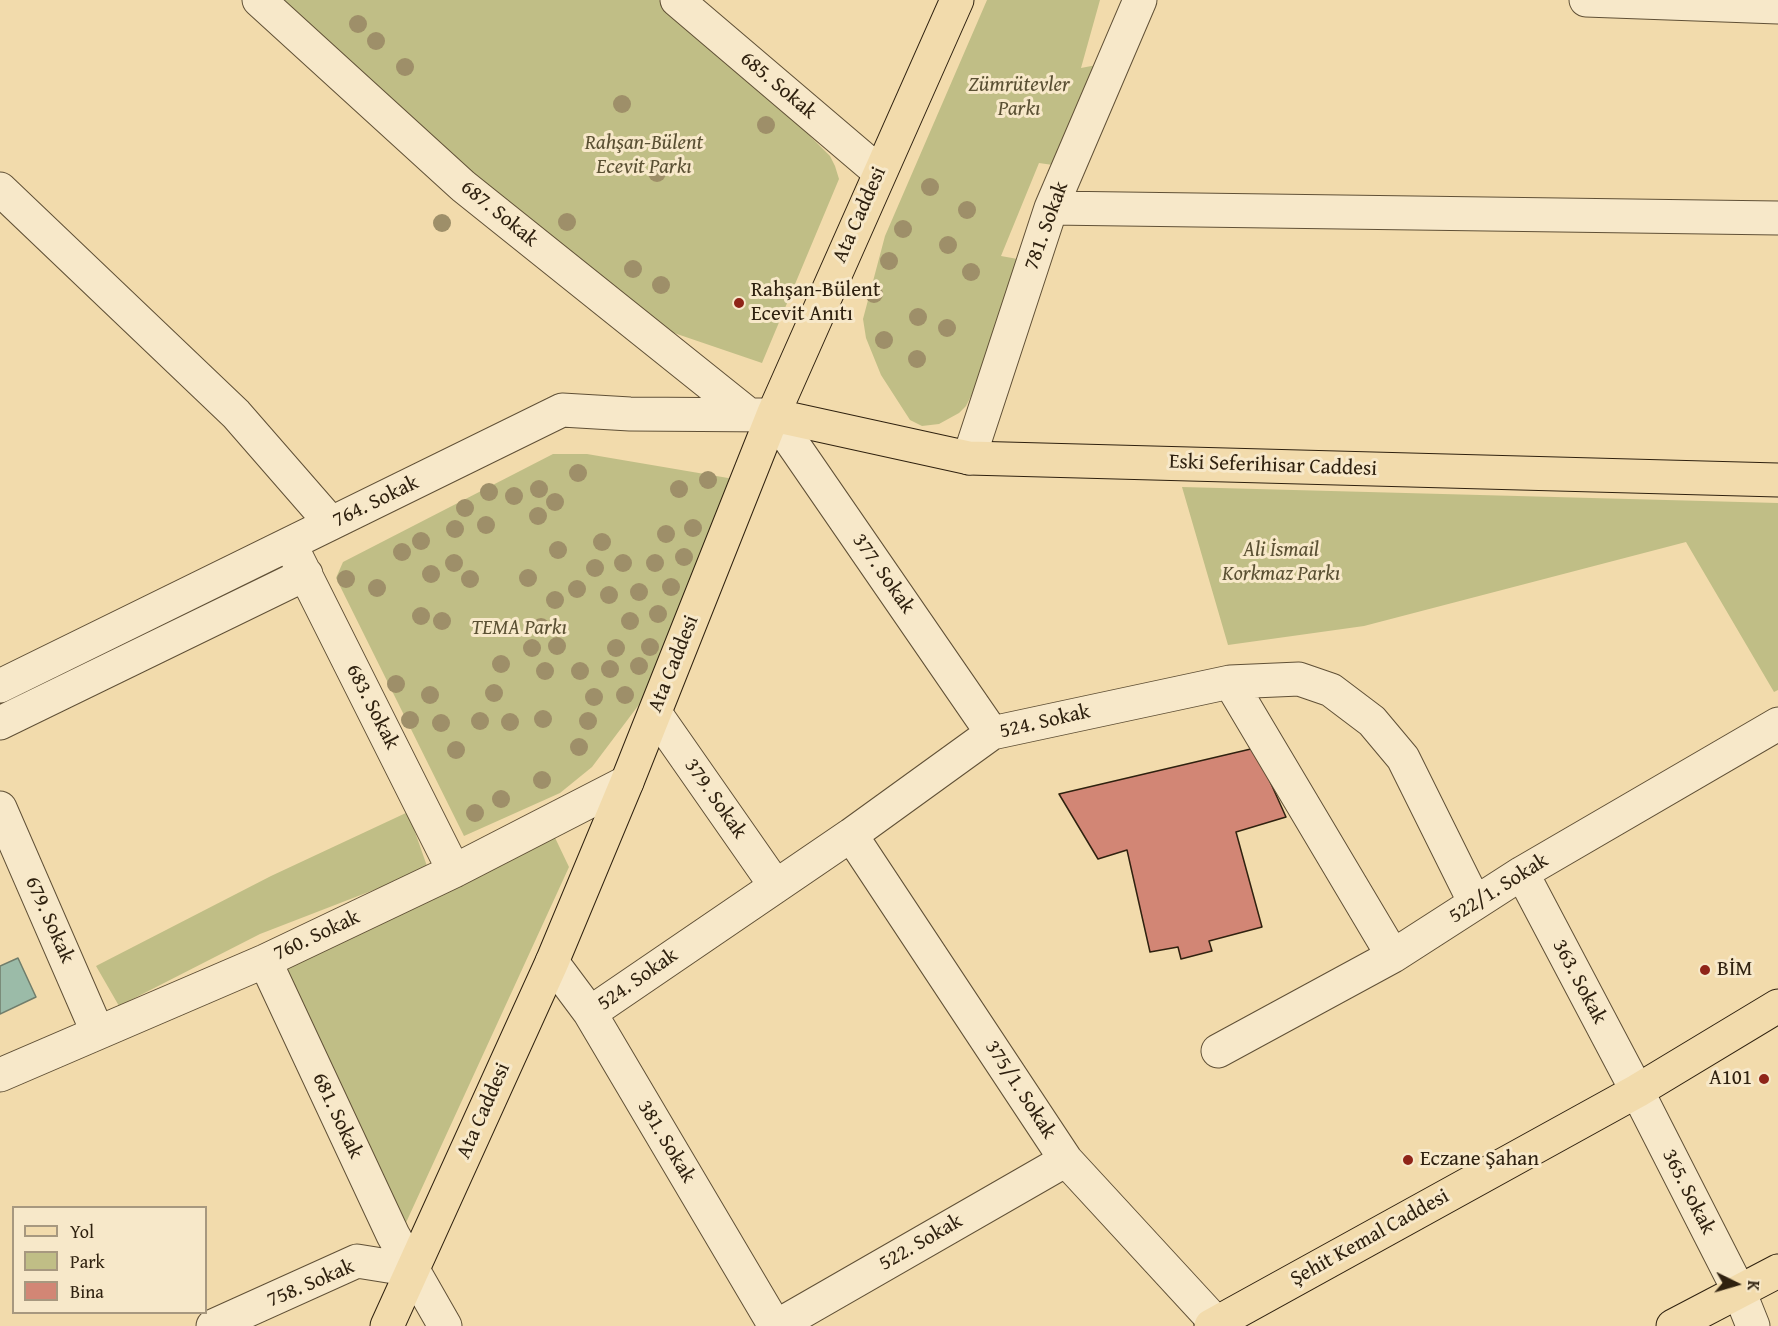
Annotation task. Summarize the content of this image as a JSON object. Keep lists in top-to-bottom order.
{
  "streets": {
    "main road": ["Ata Caddesi", "Eski Seferihisar Caddesi", "Şehit Kemal Caddesi"],
    "street": [
      "685. Sokak",
      "687. Sokak",
      "781. Sokak",
      "764. Sokak",
      "377. Sokak",
      "683. Sokak",
      "524. Sokak",
      "379. Sokak",
      "522/1. Sokak",
      "679. Sokak",
      "760. Sokak",
      "363. Sokak",
      "375/1. Sokak",
      "681. Sokak",
      "381. Sokak",
      "365. Sokak",
      "522. Sokak",
      "758. Sokak"
    ]
  },
  "crossings": [
    ["685. Sokak", "Ata Caddesi"],
    ["687. Sokak", "Ata Caddesi"],
    ["687. Sokak", "Eski Seferihisar Caddesi"],
    ["687. Sokak", "764. Sokak"],
    ["687. Sokak", "377. Sokak"],
    ["Ata Caddesi", "Eski Seferihisar Caddesi"],
    ["Ata Caddesi", "764. Sokak"],
    ["Ata Caddesi", "377. Sokak"],
    ["Ata Caddesi", "379. Sokak"],
    ["Ata Caddesi", "760. Sokak"],
    ["Ata Caddesi", "681. Sokak"],
    ["Ata Caddesi", "381. Sokak"],
    ["Ata Caddesi", "758. Sokak"],
    ["781. Sokak", "Eski Seferihisar Caddesi"],
    ["Eski Seferihisar Caddesi", "764. Sokak"],
    ["Eski Seferihisar Caddesi", "377. Sokak"],
    ["764. Sokak", "377. Sokak"],
    ["764. Sokak", "683. Sokak"],
    ["377. Sokak", "524. Sokak"],
    ["683. Sokak", "760. Sokak"],
    ["524. Sokak", "379. Sokak"],
    ["524. Sokak", "522/1. Sokak"],
    ["524. Sokak", "375/1. Sokak"],
    ["524. Sokak", "381. Sokak"],
    ["522/1. Sokak", "363. Sokak"],
    ["679. Sokak", "760. Sokak"],
    ["760. Sokak", "681. Sokak"],
    ["363. Sokak", "365. Sokak"],
    ["363. Sokak", "Şehit Kemal Caddesi"],
    ["375/1. Sokak", "Şehit Kemal Caddesi"],
    ["375/1. Sokak", "522. Sokak"],
    ["681. Sokak", "758. Sokak"],
    ["381. Sokak", "522. Sokak"],
    ["365. Sokak", "Şehit Kemal Caddesi"]
  ],
  "parks": [
    "Zümrütevler Parkı",
    "Rahşan-Bülent Ecevit Parkı",
    "Ali İsmail Korkmaz Parkı",
    "TEMA Parkı"
  ],
  "places": [
    "Rahşan-Bülent Ecevit Anıtı",
    "BİM",
    "A101",
    "Eczane Şahan"
  ],
  "legend": ["Yol", "Park", "Bina"],
  "north": "right"
}
